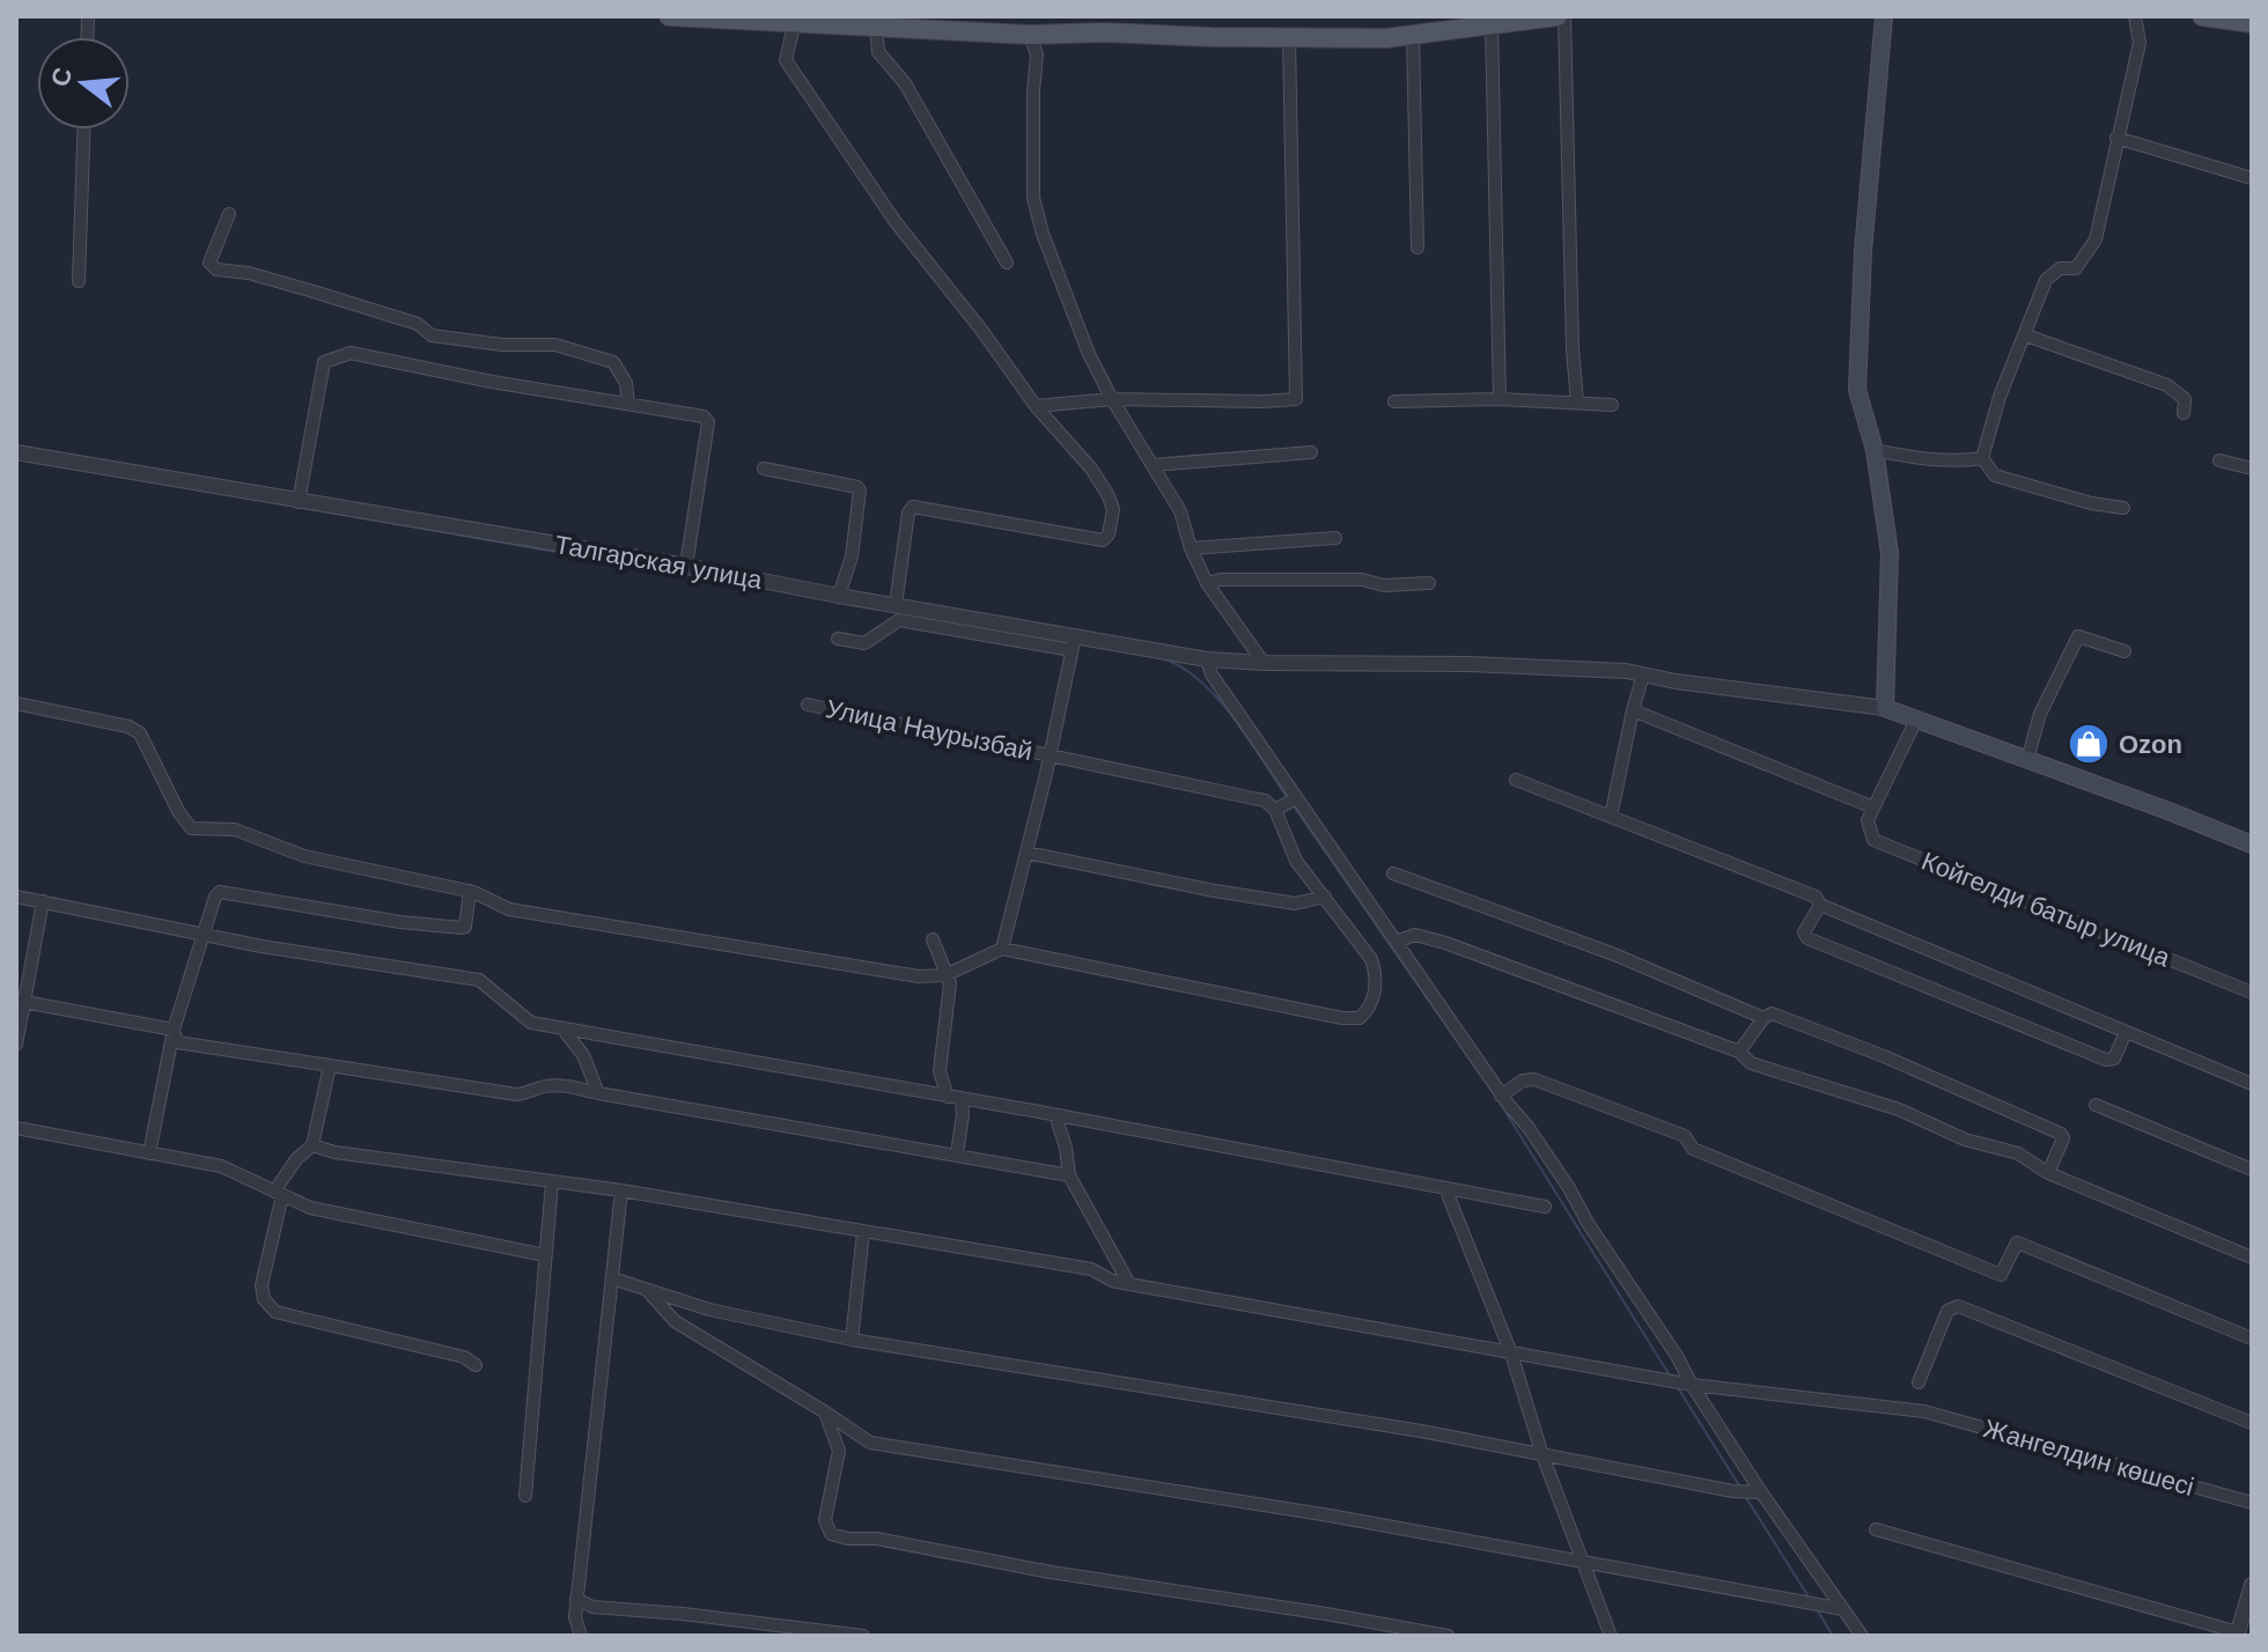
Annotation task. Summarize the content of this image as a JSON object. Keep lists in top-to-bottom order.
{
  "streets": {
    "street": [
      "Талгарская улица",
      "Улица Наурызбай",
      "Койгелди батыр улица",
      "Жангелдин көшесі"
    ]
  },
  "places": {
    "shop": ["Ozon"]
  },
  "north": "left"
}
